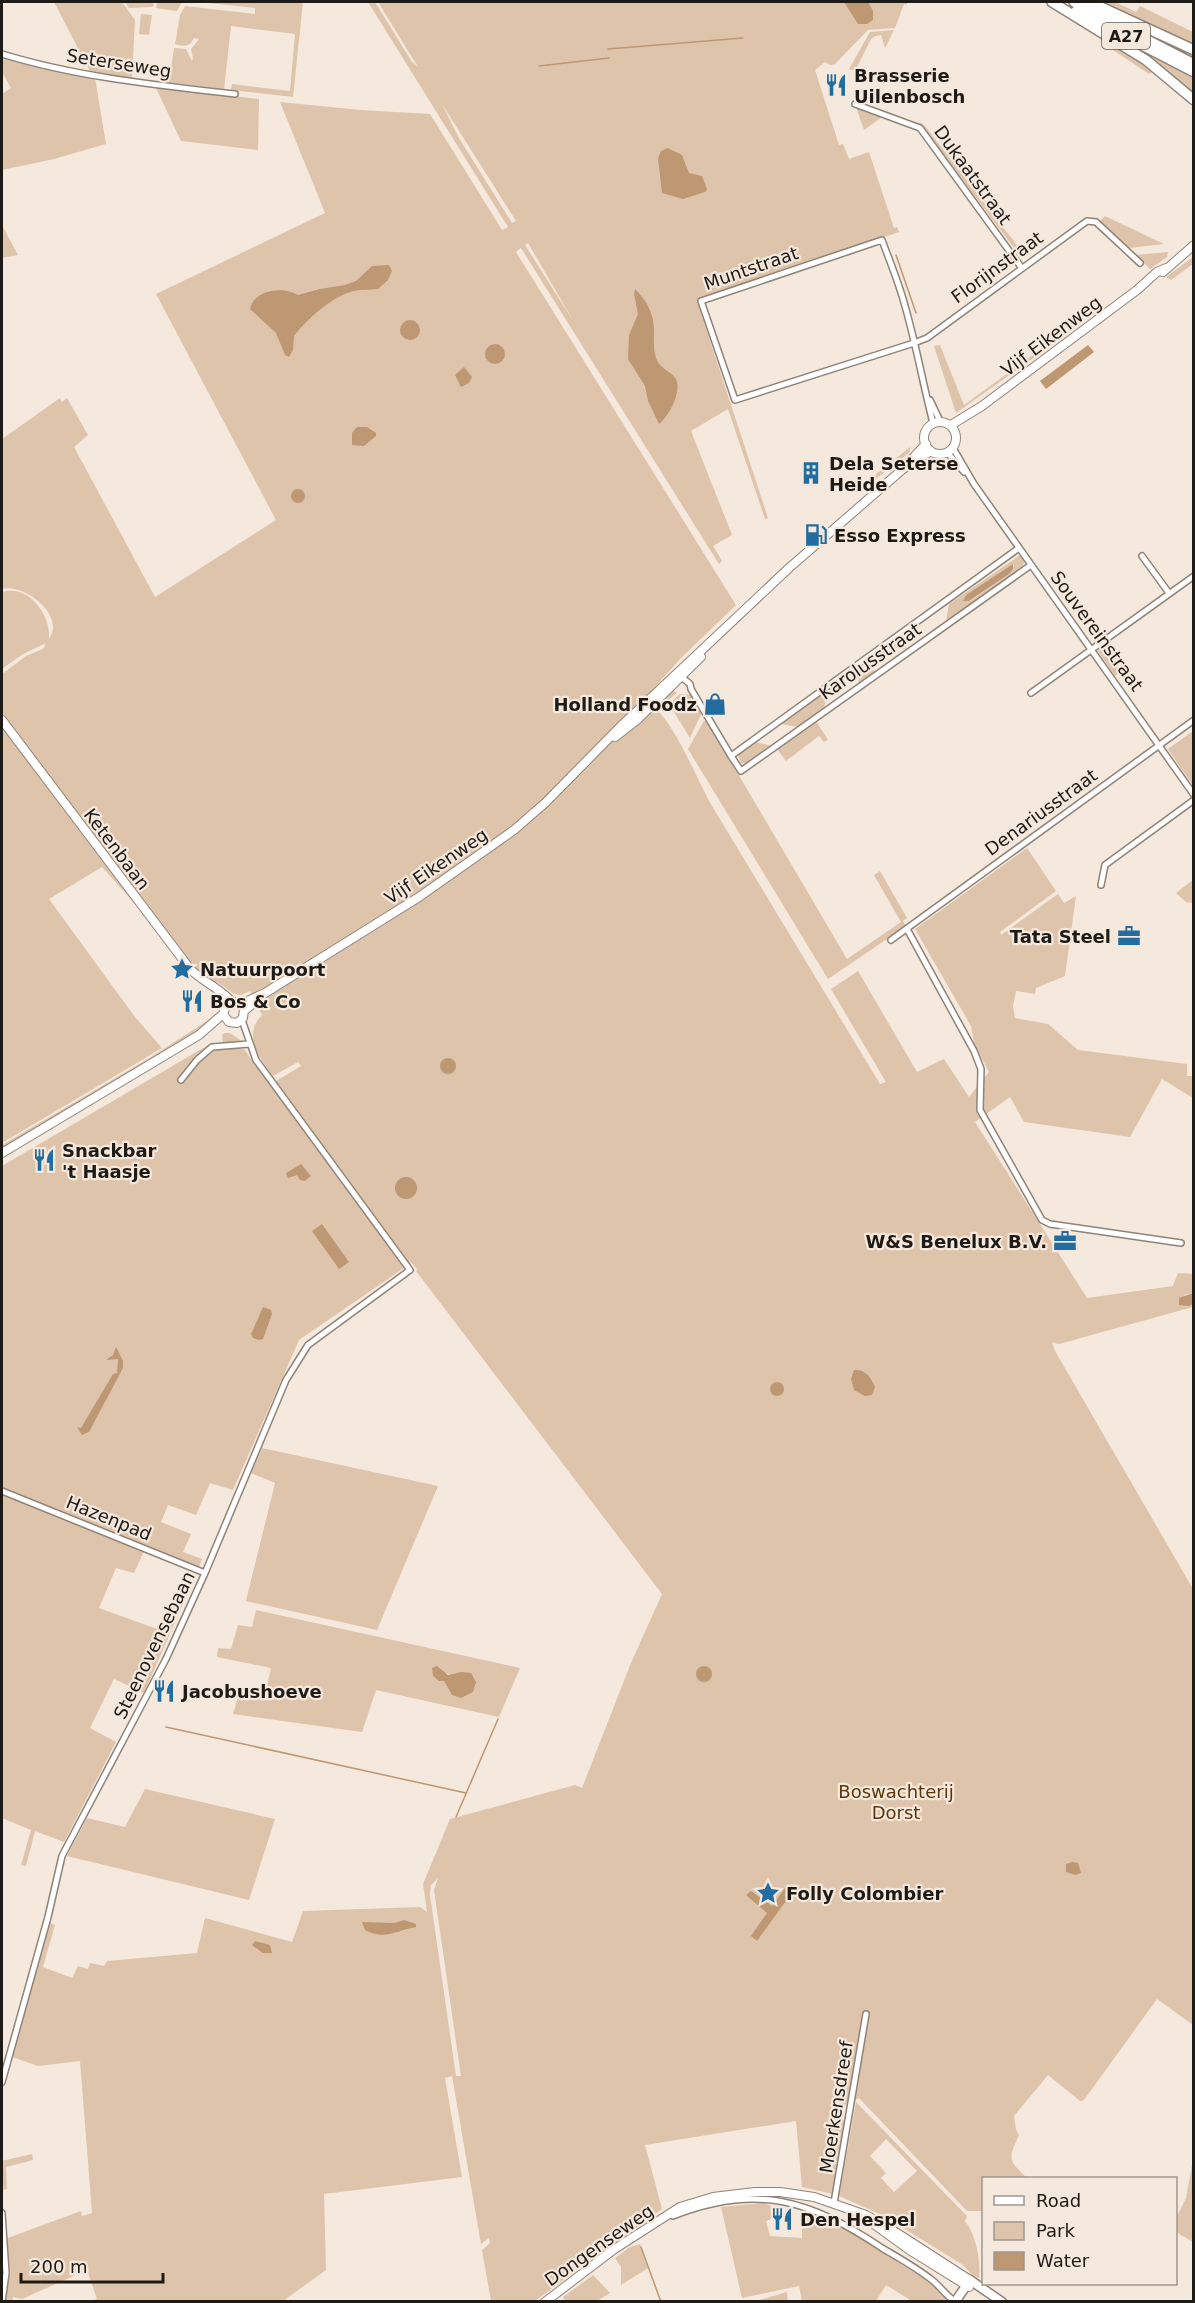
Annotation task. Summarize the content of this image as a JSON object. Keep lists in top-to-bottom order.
{
  "streets": {
    "highway": ["A27"],
    "main road": ["Vijf Eikenweg", "Ketenbaan", "Dongenseweg"],
    "street": [
      "Seterseweg",
      "Dukaatstraat",
      "Florijnstraat",
      "Muntstraat",
      "Souvereinstraat",
      "Karolusstraat",
      "Denariusstraat",
      "Hazenpad",
      "Steenovensebaan",
      "Moerkensdreef"
    ]
  },
  "crossings": [
    ["Dukaatstraat", "Florijnstraat"],
    ["Florijnstraat", "Muntstraat"],
    ["Vijf Eikenweg", "Souvereinstraat"],
    ["Vijf Eikenweg", "Ketenbaan"],
    ["Souvereinstraat", "Karolusstraat"],
    ["Souvereinstraat", "Denariusstraat"],
    ["Ketenbaan", "Steenovensebaan"],
    ["Hazenpad", "Steenovensebaan"],
    ["Moerkensdreef", "Dongenseweg"]
  ],
  "parks": ["Boswachterij Dorst"],
  "places": {
    "restaurant": [
      "Brasserie Uilenbosch",
      "Bos & Co",
      "Snackbar 't Haasje",
      "Jacobushoeve",
      "Den Hespel"
    ],
    "building": ["Dela Seterse Heide"],
    "fuel station": ["Esso Express"],
    "shop": ["Holland Foodz"],
    "office": ["Tata Steel", "W&S Benelux B.V."],
    "place": ["Natuurpoort", "Folly Colombier"]
  },
  "legend": ["Road", "Park", "Water"],
  "scale_bar": "200 m"
}
